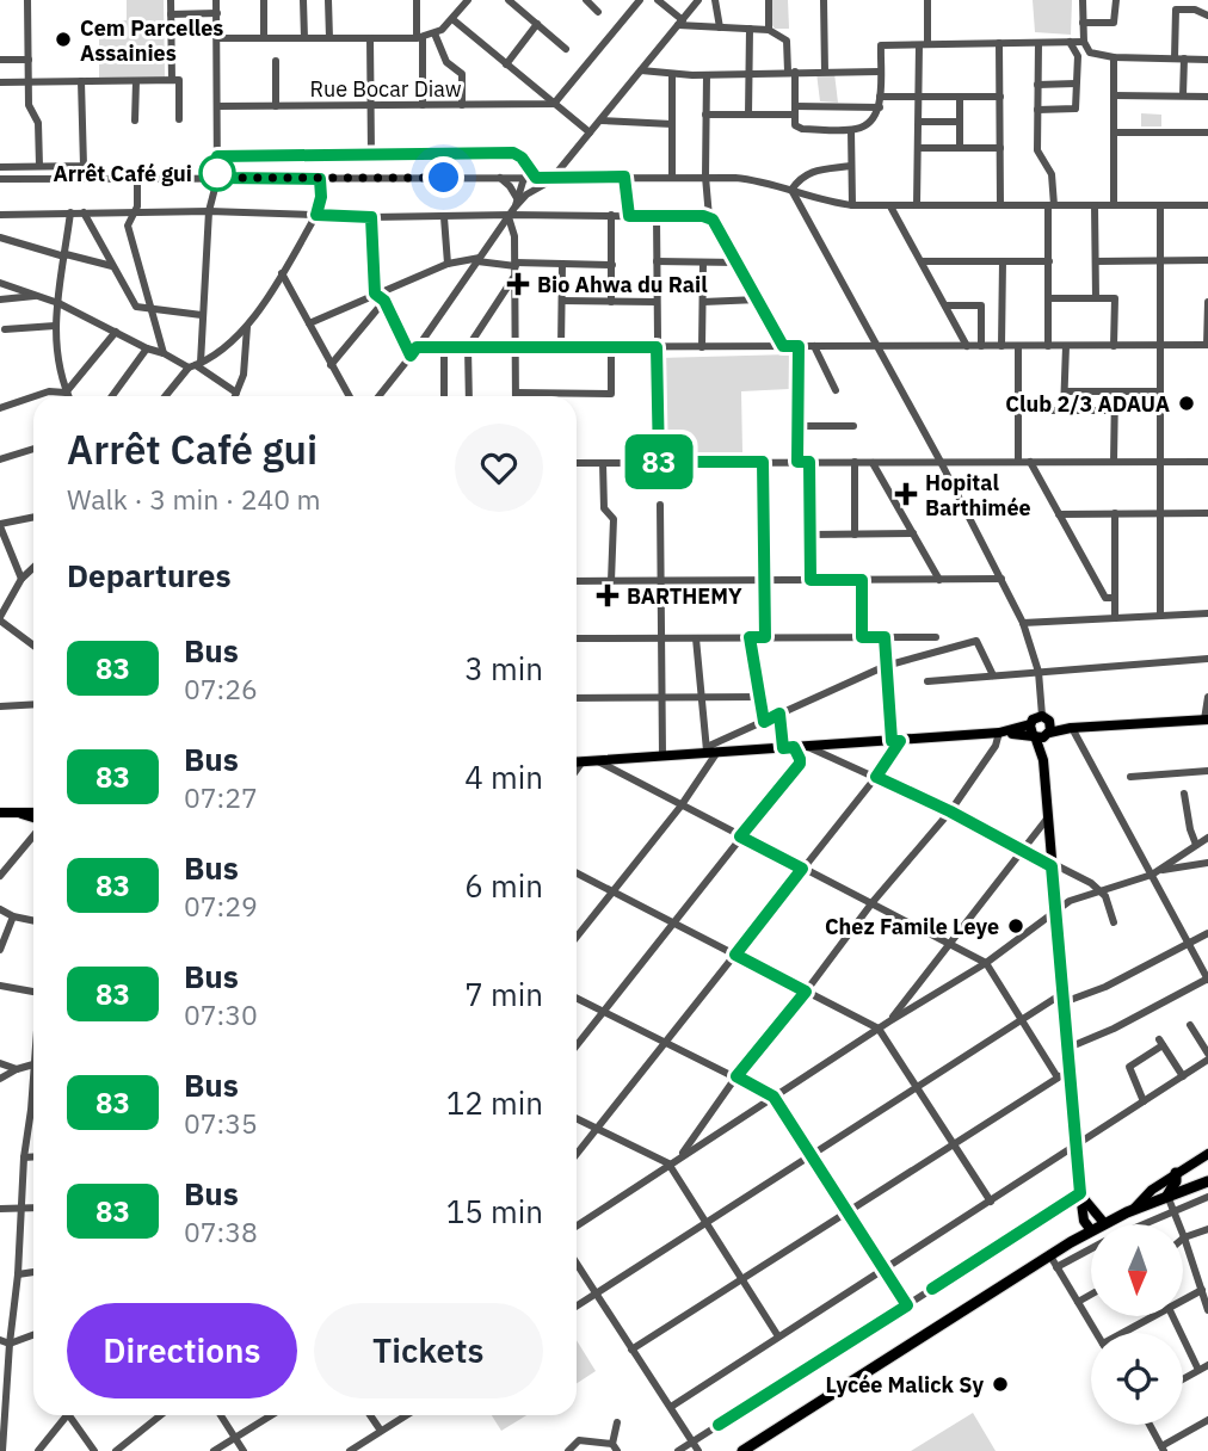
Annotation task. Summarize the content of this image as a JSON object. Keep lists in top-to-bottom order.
{
  "streets": {
    "street": ["Rue Bocar Diaw"]
  },
  "places": {
    "other": [
      "Cem Parcelles Assainies",
      "Arrêt Café gui",
      "Club 2/3 ADAUA",
      "Chez Famile Leye",
      "Lycée Malick Sy"
    ],
    "health": ["Bio Ahwa du Rail", "Hopital Barthimée", "BARTHEMY"]
  },
  "lines": ["bus line 83"],
  "north": "bottom",
  "page": {
    "on_map": "83",
    "heading": [
      ["Arrêt Café gui", "Walk · 3 min · 240 m"],
      "Departures"
    ],
    "list": [
      {
        "mark": "83",
        "name": "Bus",
        "note": "07:26",
        "value": "3 min"
      },
      {
        "mark": "83",
        "name": "Bus",
        "note": "07:27",
        "value": "4 min"
      },
      {
        "mark": "83",
        "name": "Bus",
        "note": "07:29",
        "value": "6 min"
      },
      {
        "mark": "83",
        "name": "Bus",
        "note": "07:30",
        "value": "7 min"
      },
      {
        "mark": "83",
        "name": "Bus",
        "note": "07:35",
        "value": "12 min"
      },
      {
        "mark": "83",
        "name": "Bus",
        "note": "07:38",
        "value": "15 min"
      }
    ],
    "buttons": ["Directions", "Tickets"]
  }
}
